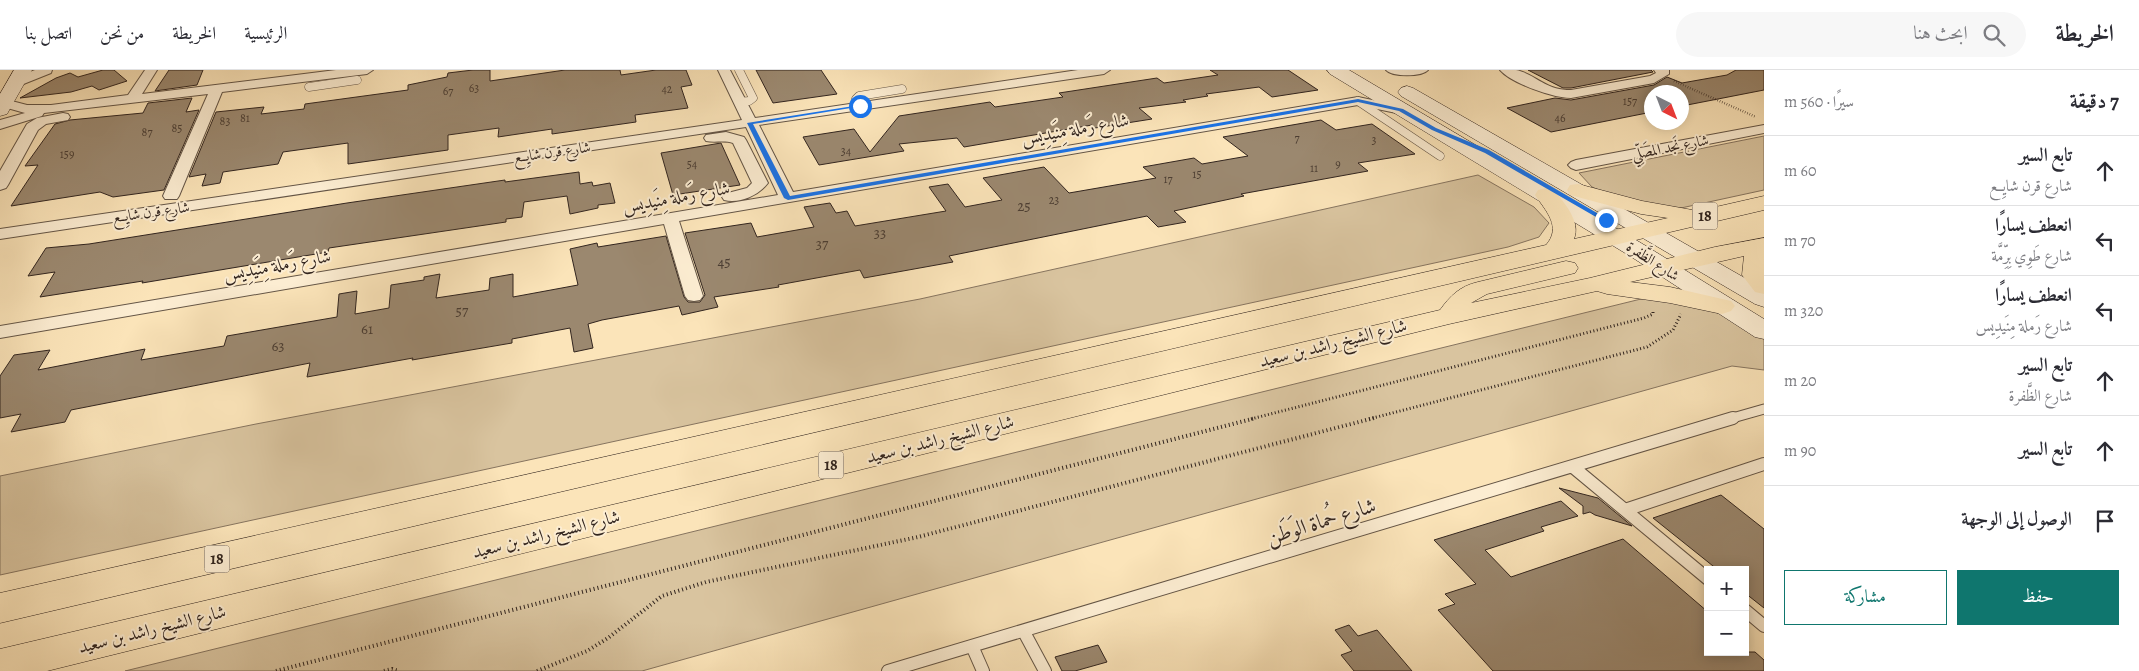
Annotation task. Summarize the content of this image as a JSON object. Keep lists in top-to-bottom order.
{
  "streets": {
    "main road": ["18", "شارع الظَّفرة", "شارع الشيخ راشد بن سعيد"],
    "street": ["شارع رَملة مِنَيدِيس", "شارع نَجد المصَلِّي", "شارع قرن شايِع"],
    "lane": ["شارع حُماة الوَطَن"]
  },
  "crossings": [
    ["شارع رَملة مِنَيدِيس", "شارع الظَّفرة"],
    ["شارع الظَّفرة", "شارع الشيخ راشد بن سعيد"]
  ],
  "house_numbers": [
    "63",
    "42",
    "67",
    "157",
    "81",
    "46",
    "83",
    "85",
    "87",
    "7",
    "3",
    "34",
    "159",
    "54",
    "9",
    "11",
    "15",
    "17",
    "23",
    "25",
    "33",
    "37",
    "45",
    "57",
    "61",
    "63"
  ],
  "north": "bottom right",
  "page": {
    "header": "الخريطة",
    "search": "ابحث هنا",
    "nav": [
      "الرئيسية",
      "الخريطة",
      "من نحن",
      "اتصل بنا"
    ],
    "heading": ["7 دقيقة", "سيرًا · 560 m"],
    "list": [
      ["تابع السير", "شارع قرن شايِع", "60 m"],
      ["انعطف يسارًا", "شارع طَوِي بِرِّمَّة", "70 m"],
      ["انعطف يسارًا", "شارع رَملة مِنَيدِيس", "320 m"],
      ["تابع السير", "شارع الظَّفرة", "20 m"],
      ["تابع السير", "90 m"],
      "الوصول إلى الوجهة"
    ],
    "buttons": ["حفظ", "مشاركة"],
    "map_buttons": ["+", "−"]
  }
}
